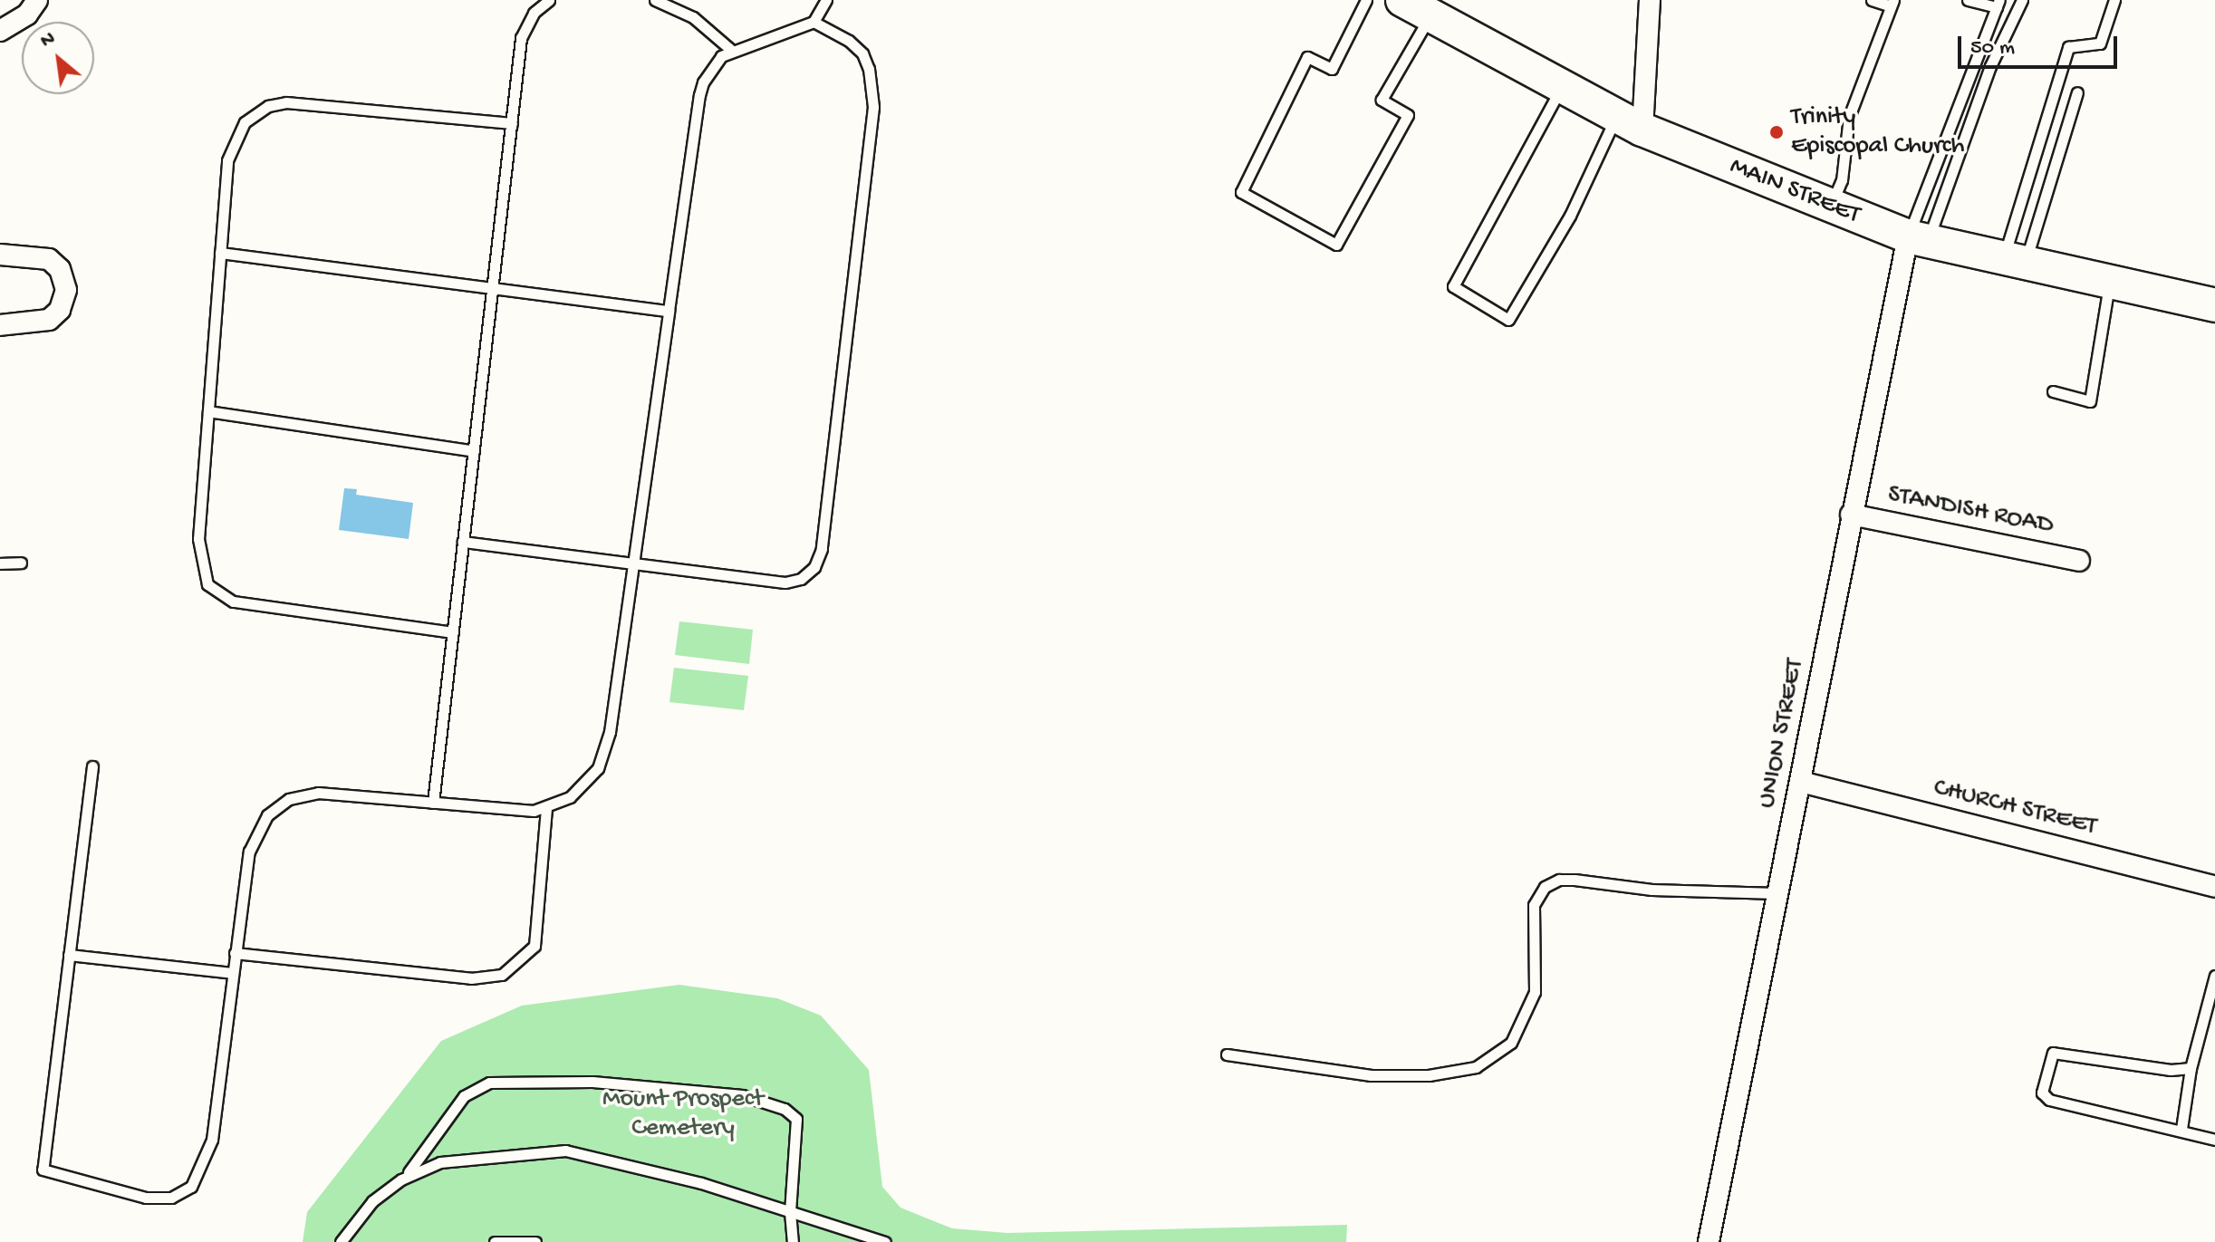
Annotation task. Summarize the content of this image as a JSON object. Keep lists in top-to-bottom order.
{
  "streets": {
    "main road": ["MAIN STREET"],
    "street": ["STANDISH ROAD", "UNION STREET", "CHURCH STREET"]
  },
  "crossings": [
    ["MAIN STREET", "UNION STREET"],
    ["STANDISH ROAD", "UNION STREET"],
    ["UNION STREET", "CHURCH STREET"]
  ],
  "parks": ["Mount Prospect Cemetery"],
  "places": ["Trinity Episcopal Church"],
  "scale_bar": "50 m",
  "north": "top left"
}
